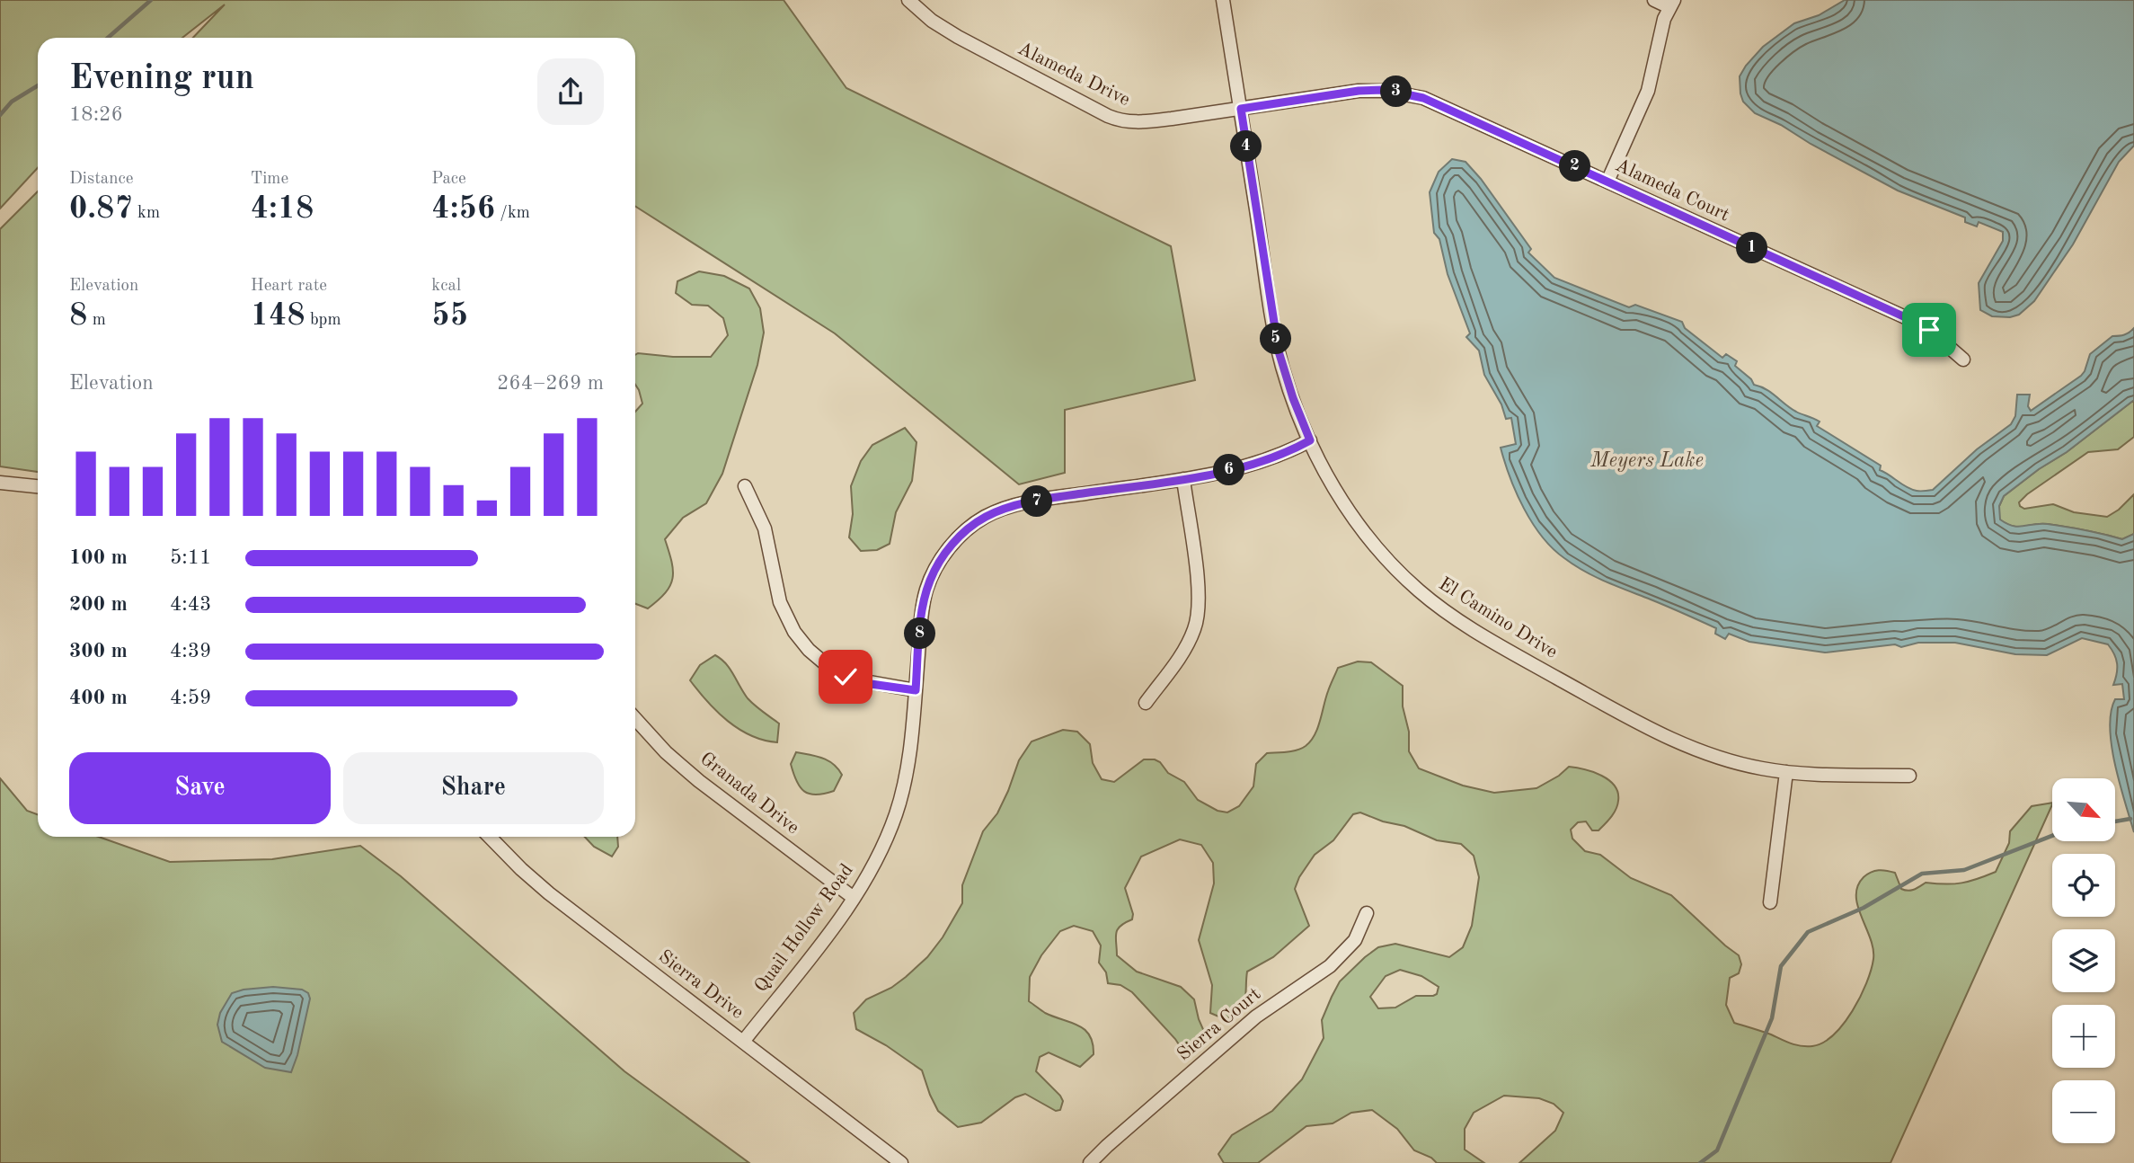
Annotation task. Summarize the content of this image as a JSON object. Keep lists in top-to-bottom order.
{
  "streets": {
    "street": [
      "Alameda Drive",
      "Alameda Court",
      "El Camino Drive",
      "Granada Drive",
      "Quail Hollow Road",
      "Sierra Drive",
      "Sierra Court"
    ]
  },
  "crossings": [
    ["Alameda Drive", "Alameda Court"],
    ["Alameda Drive", "El Camino Drive"],
    ["Alameda Court", "El Camino Drive"],
    ["El Camino Drive", "Quail Hollow Road"],
    ["Granada Drive", "Quail Hollow Road"],
    ["Quail Hollow Road", "Sierra Drive"]
  ],
  "water": ["Meyers Lake"],
  "north": "bottom right",
  "page": {
    "heading": ["Evening run", "18:26"],
    "pins": [
      "3",
      "4",
      "2",
      "1",
      "5",
      "6",
      "7",
      "8"
    ],
    "stats": [
      ["Distance", "0.87 km"],
      ["Time", "4:18"],
      ["Pace", "4:56 /km"],
      ["Elevation", "8 m"],
      ["Heart rate", "148 bpm"],
      ["kcal", "55"]
    ],
    "chart": ["Elevation", "264–269 m"],
    "list": [
      {
        "name": "100 m",
        "note": "5:11"
      },
      {
        "name": "200 m",
        "note": "4:43"
      },
      {
        "name": "300 m",
        "note": "4:39"
      },
      {
        "name": "400 m",
        "note": "4:59"
      }
    ],
    "buttons": ["Save", "Share"],
    "map_buttons": ["+", "−"]
  }
}
